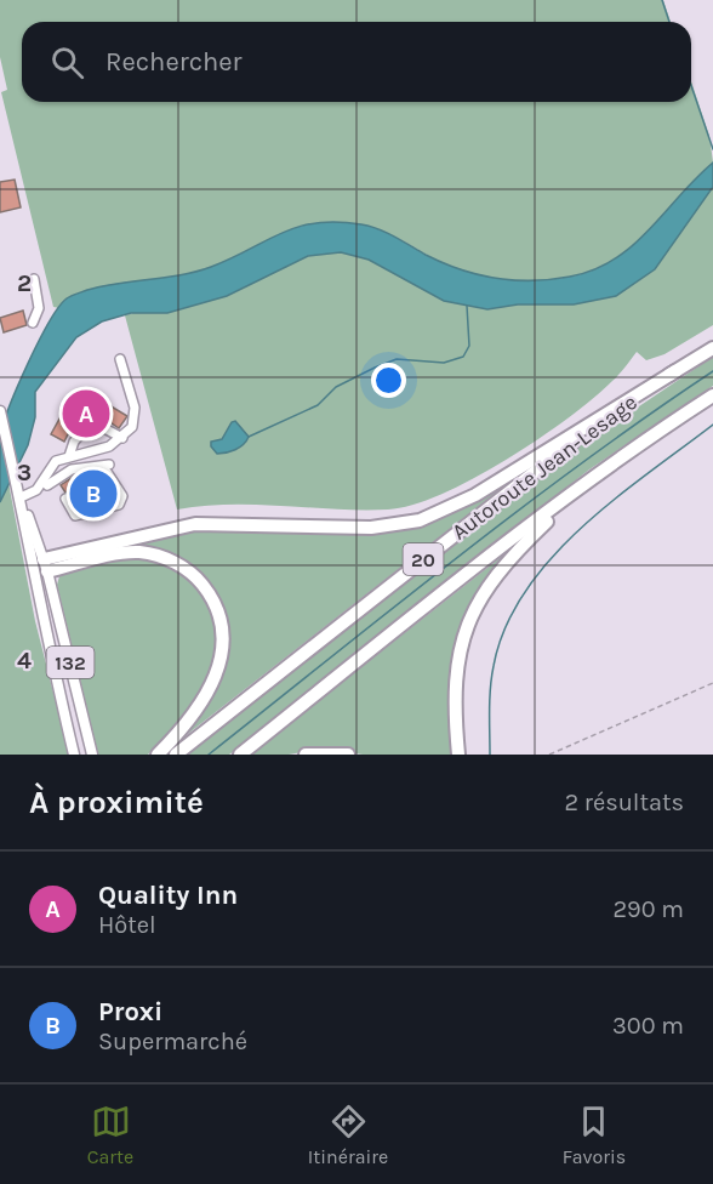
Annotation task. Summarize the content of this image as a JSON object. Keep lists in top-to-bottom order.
{
  "streets": {
    "highway": ["Autoroute Jean-Lesage", "20"],
    "main road": ["132"]
  },
  "page": {
    "search": "Rechercher",
    "pins": ["A", "B"],
    "heading": ["À proximité", "2 résultats"],
    "list": [
      {
        "mark": "A",
        "name": "Quality Inn",
        "note": "Hôtel",
        "value": "290 m"
      },
      {
        "mark": "B",
        "name": "Proxi",
        "note": "Supermarché",
        "value": "300 m"
      }
    ],
    "nav": ["Carte", "Itinéraire", "Favoris"]
  },
  "grid": {
    "rows": ["2", "3", "4"]
  }
}
